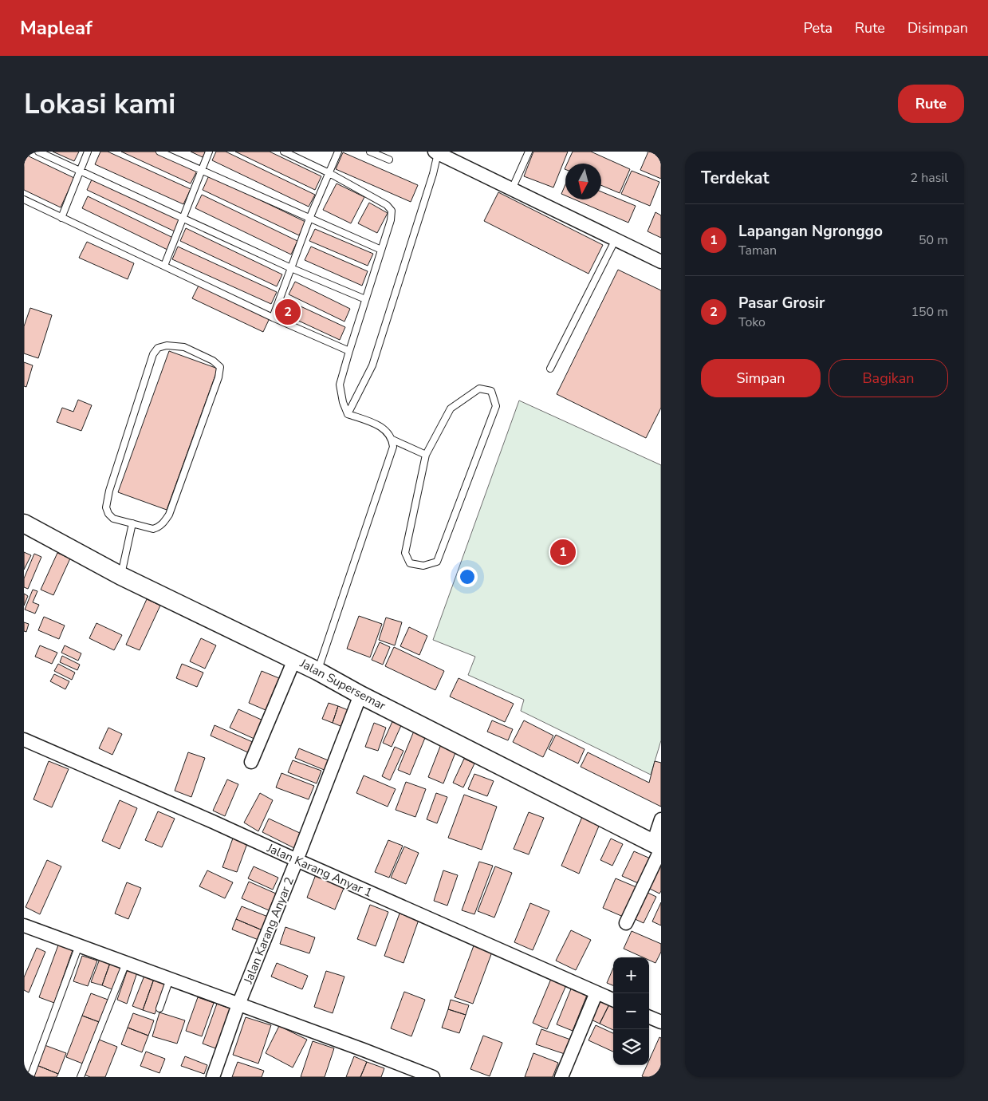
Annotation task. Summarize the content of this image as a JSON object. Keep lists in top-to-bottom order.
{
  "streets": {
    "main road": ["Jalan Supersemar"],
    "street": ["Jalan Karang Anyar 1", "Jalan Karang Anyar 2"]
  },
  "crossings": [
    ["Jalan Supersemar", "Jalan Karang Anyar 2"],
    ["Jalan Karang Anyar 1", "Jalan Karang Anyar 2"]
  ],
  "north": "bottom",
  "page": {
    "header": "Mapleaf",
    "nav": ["Peta", "Rute", "Disimpan"],
    "buttons": [
      "Rute",
      ["Simpan", "Bagikan"]
    ],
    "title": "Lokasi kami",
    "heading": ["Terdekat", "2 hasil"],
    "list": [
      {
        "mark": "1",
        "name": "Lapangan Ngronggo",
        "note": "Taman",
        "value": "50 m"
      },
      {
        "mark": "2",
        "name": "Pasar Grosir",
        "note": "Toko",
        "value": "150 m"
      }
    ],
    "pins": ["2", "1"],
    "map_buttons": ["+", "−"]
  }
}
